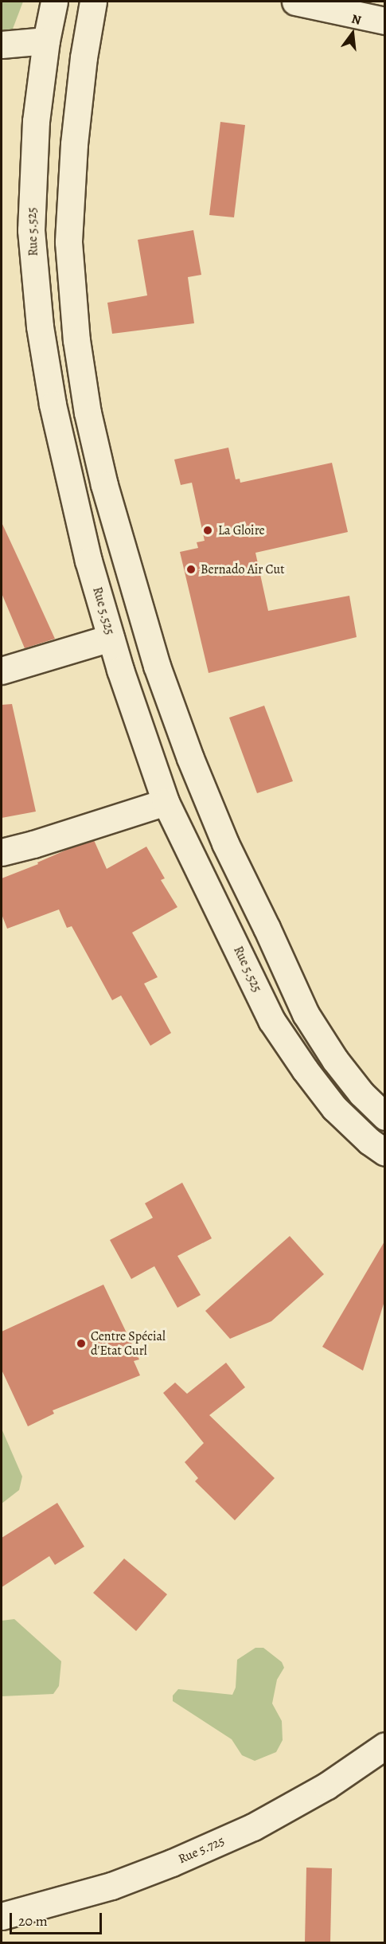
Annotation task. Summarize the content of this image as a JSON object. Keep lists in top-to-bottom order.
{
  "streets": {
    "street": ["Rue 5.525", "Rue 5.725"]
  },
  "places": ["La Gloire", "Bernado Air Cut", "Centre Spécial d'Etat Curl"],
  "scale_bar": "20 m",
  "north": "top"
}
